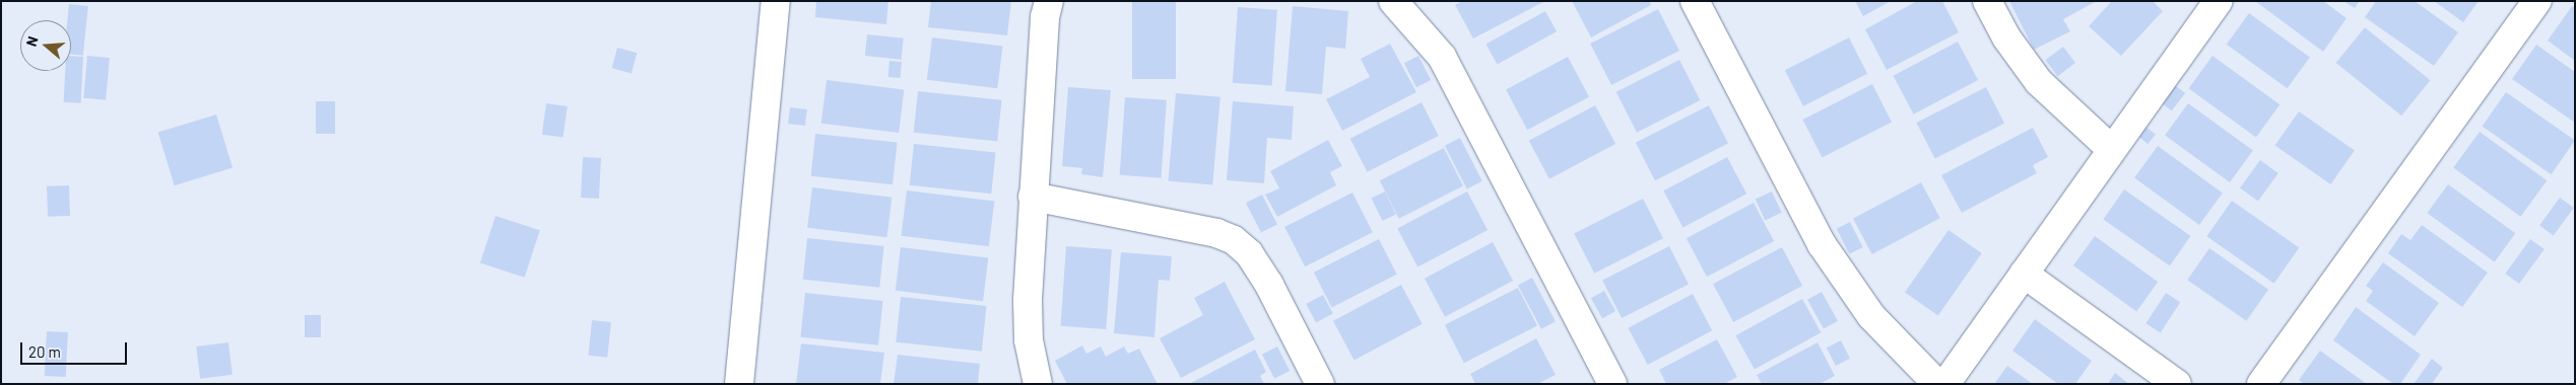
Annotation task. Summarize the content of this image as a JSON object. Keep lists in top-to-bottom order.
{
  "scale_bar": "20 m",
  "north": "left"
}
